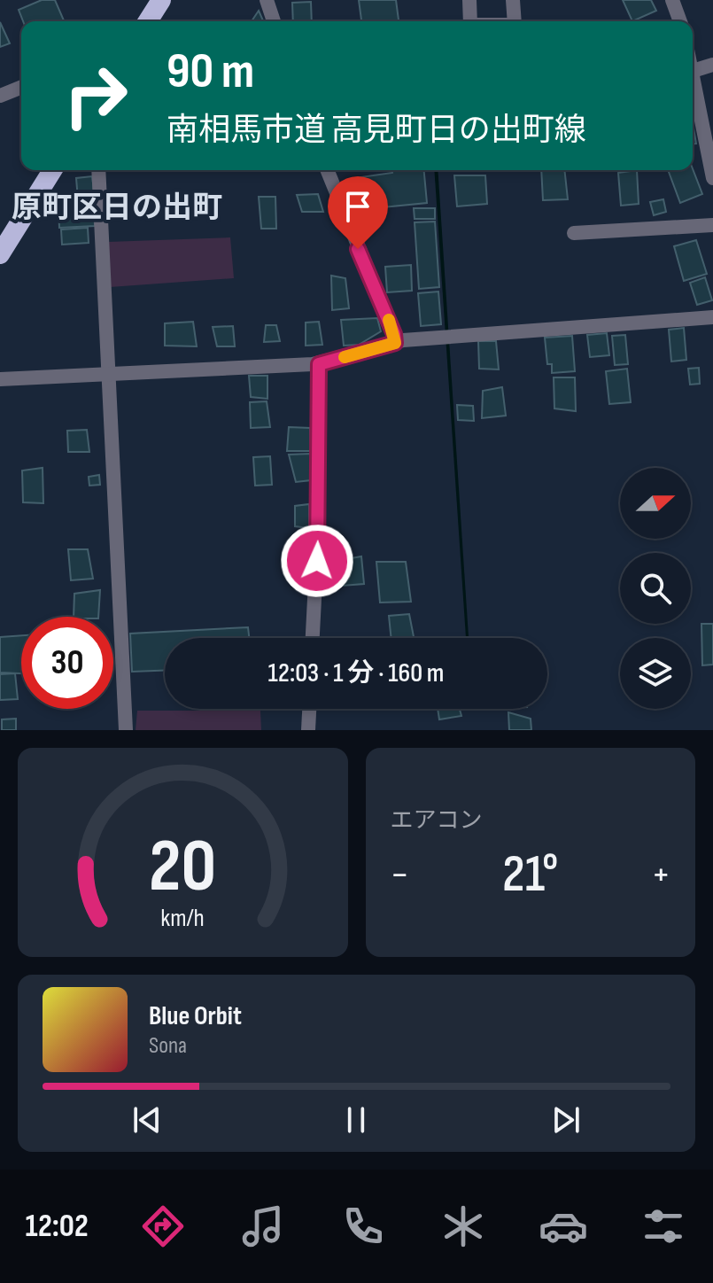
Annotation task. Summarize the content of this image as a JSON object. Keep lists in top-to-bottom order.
{
  "districts": ["原町区日の出町"],
  "north": "right",
  "page": {
    "turn": ["90 m", "南相馬市道 高見町日の出町線"],
    "limit": "30",
    "trip": "12:03 · 1 分 · 160 m",
    "tile": "エアコン",
    "heat": ["−", "21°", "+"],
    "song": ["Blue Orbit", "Sona"],
    "tabs": "12:02",
    "gauge": ["20", "km/h"]
  }
}
